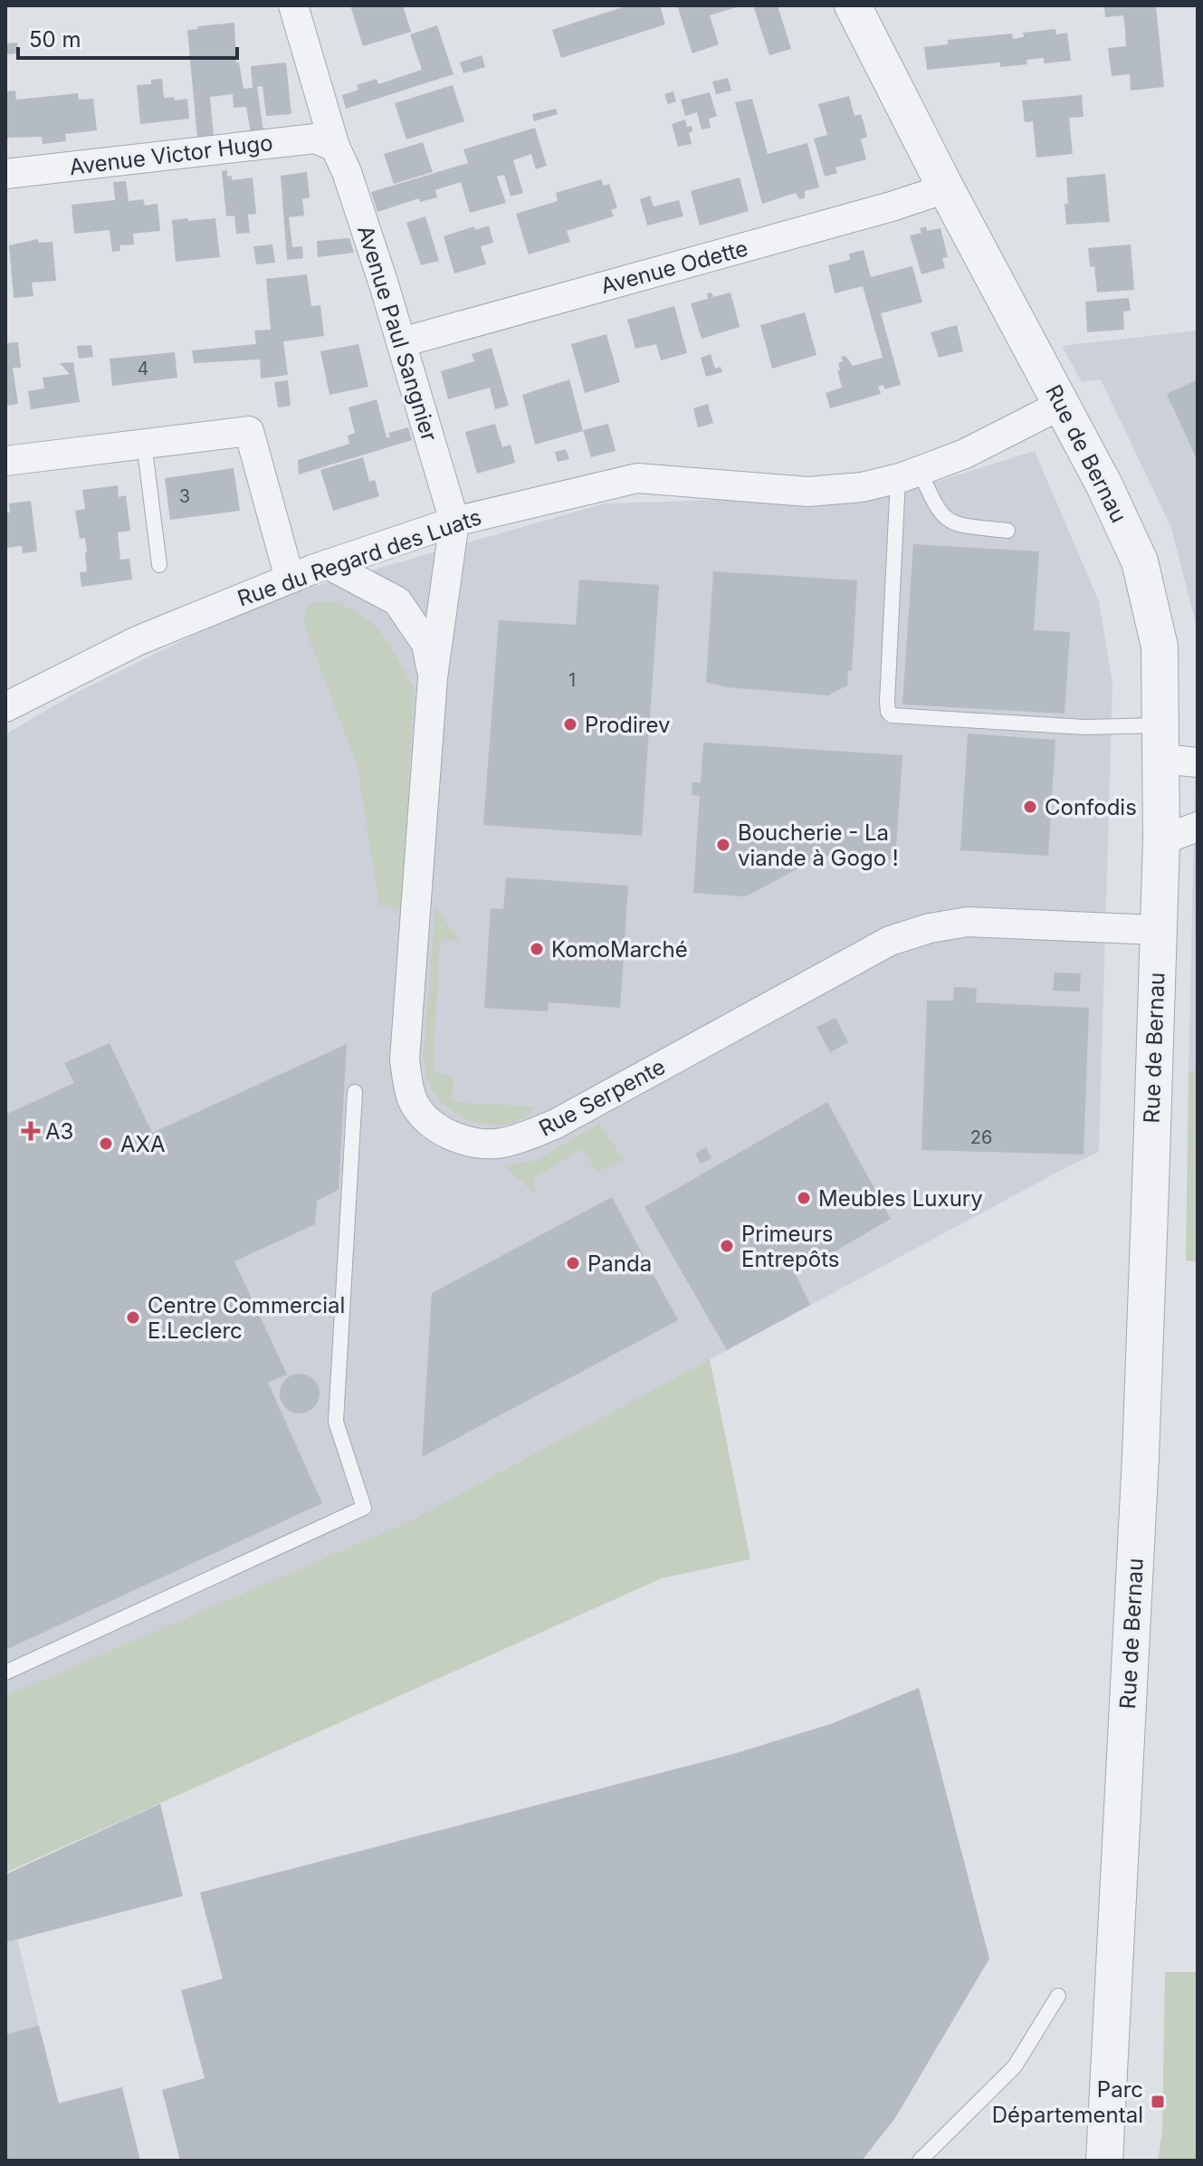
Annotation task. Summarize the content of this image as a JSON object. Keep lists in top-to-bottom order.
{
  "streets": {
    "street": [
      "Avenue Victor Hugo",
      "Avenue Odette",
      "Avenue Paul Sangnier",
      "Rue de Bernau",
      "Rue du Regard des Luats",
      "Rue Serpente"
    ]
  },
  "crossings": [
    ["Avenue Victor Hugo", "Avenue Paul Sangnier"],
    ["Avenue Odette", "Avenue Paul Sangnier"],
    ["Avenue Odette", "Rue de Bernau"],
    ["Avenue Paul Sangnier", "Rue du Regard des Luats"],
    ["Avenue Paul Sangnier", "Rue Serpente"],
    ["Rue de Bernau", "Rue du Regard des Luats"],
    ["Rue de Bernau", "Rue Serpente"],
    ["Rue du Regard des Luats", "Rue Serpente"]
  ],
  "places": {
    "other": [
      "Prodirev",
      "Confodis",
      "Boucherie - La viande à Gogo !",
      "KomoMarché",
      "AXA",
      "Meubles Luxury",
      "Primeurs Entrepôts",
      "Panda",
      "Centre Commercial E.Leclerc"
    ],
    "health": ["A3"],
    "transit": ["Parc Départemental"]
  },
  "house_numbers": [
    "4",
    "3",
    "1",
    "26"
  ],
  "scale_bar": "50 m"
}
